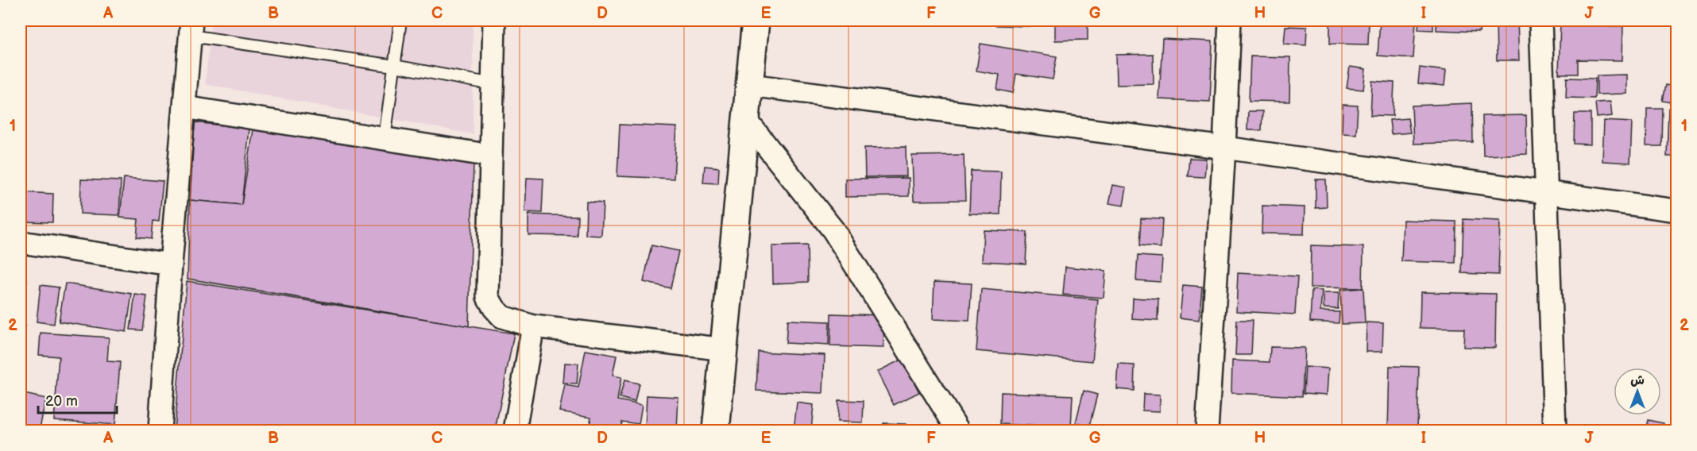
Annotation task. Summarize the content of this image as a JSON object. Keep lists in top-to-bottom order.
{
  "scale_bar": "20 m",
  "north": "top",
  "grid": {
    "columns": [
      "A",
      "B",
      "C",
      "D",
      "E",
      "F",
      "G",
      "H",
      "I",
      "J"
    ],
    "rows": ["1", "2"]
  }
}
